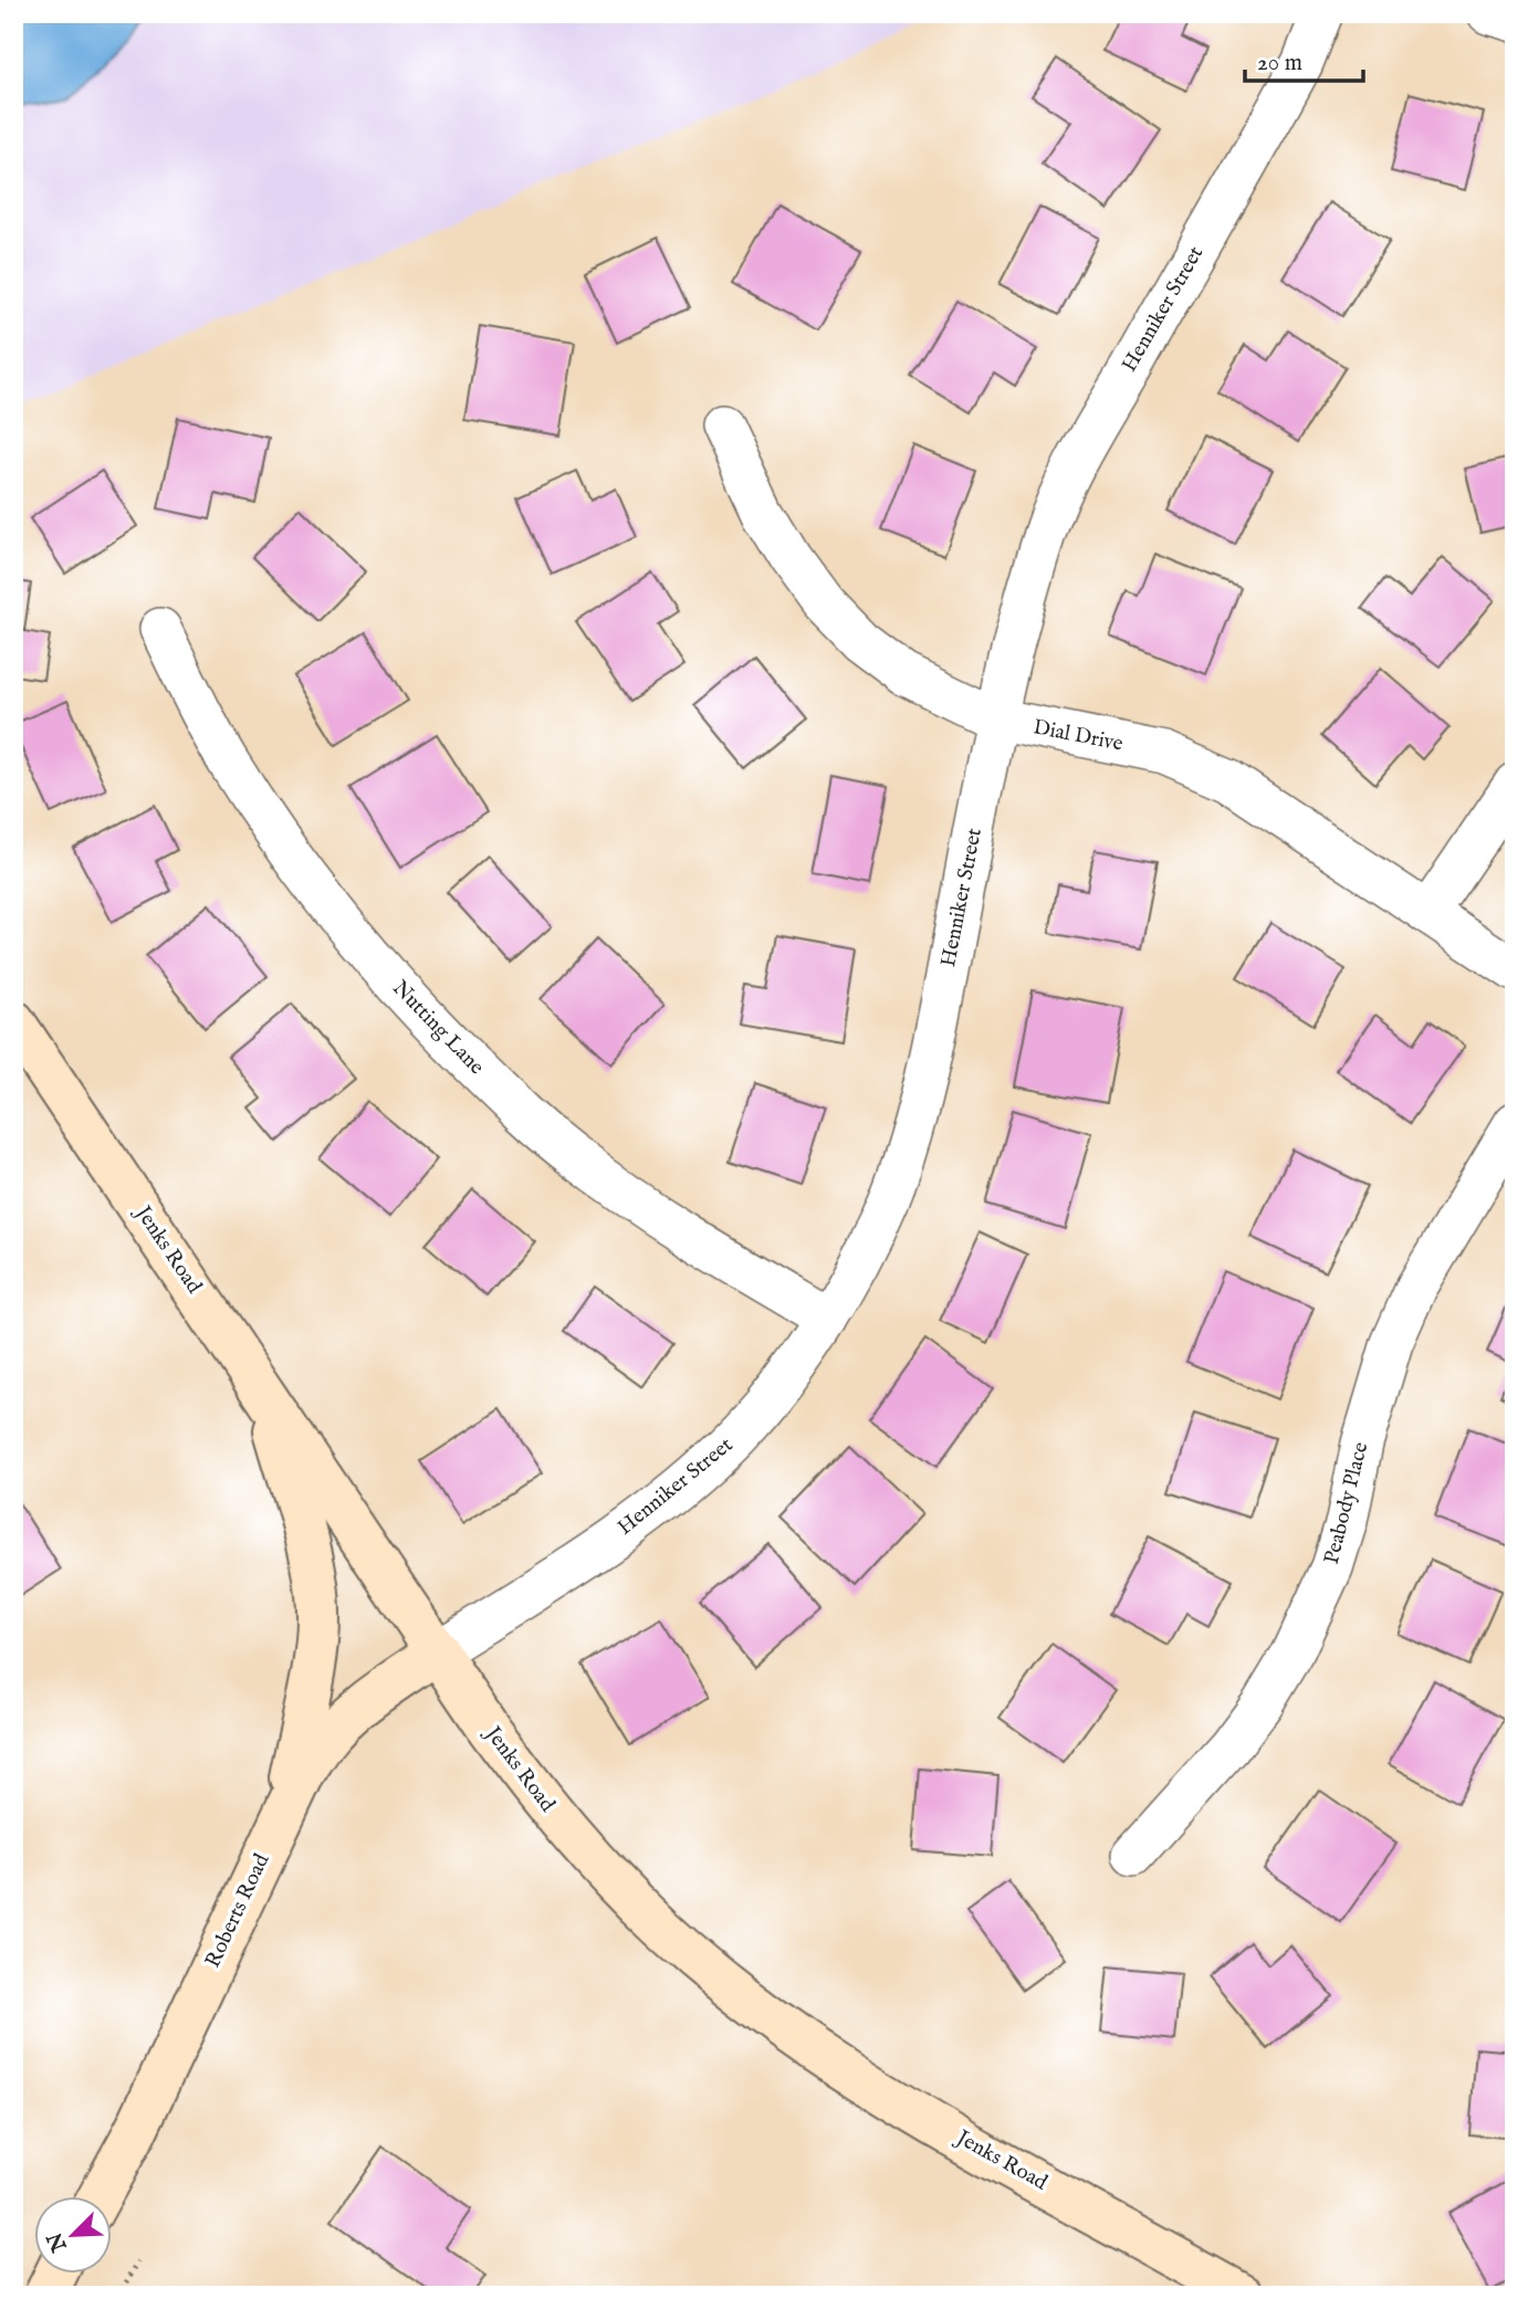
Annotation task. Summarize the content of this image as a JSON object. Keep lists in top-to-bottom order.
{
  "streets": {
    "street": [
      "Henniker Street",
      "Dial Drive",
      "Nutting Lane",
      "Jenks Road",
      "Peabody Place",
      "Roberts Road"
    ]
  },
  "crossings": [
    ["Henniker Street", "Dial Drive"],
    ["Henniker Street", "Nutting Lane"],
    ["Henniker Street", "Jenks Road"],
    ["Henniker Street", "Roberts Road"],
    ["Jenks Road", "Roberts Road"]
  ],
  "scale_bar": "20 m",
  "north": "bottom left"
}
